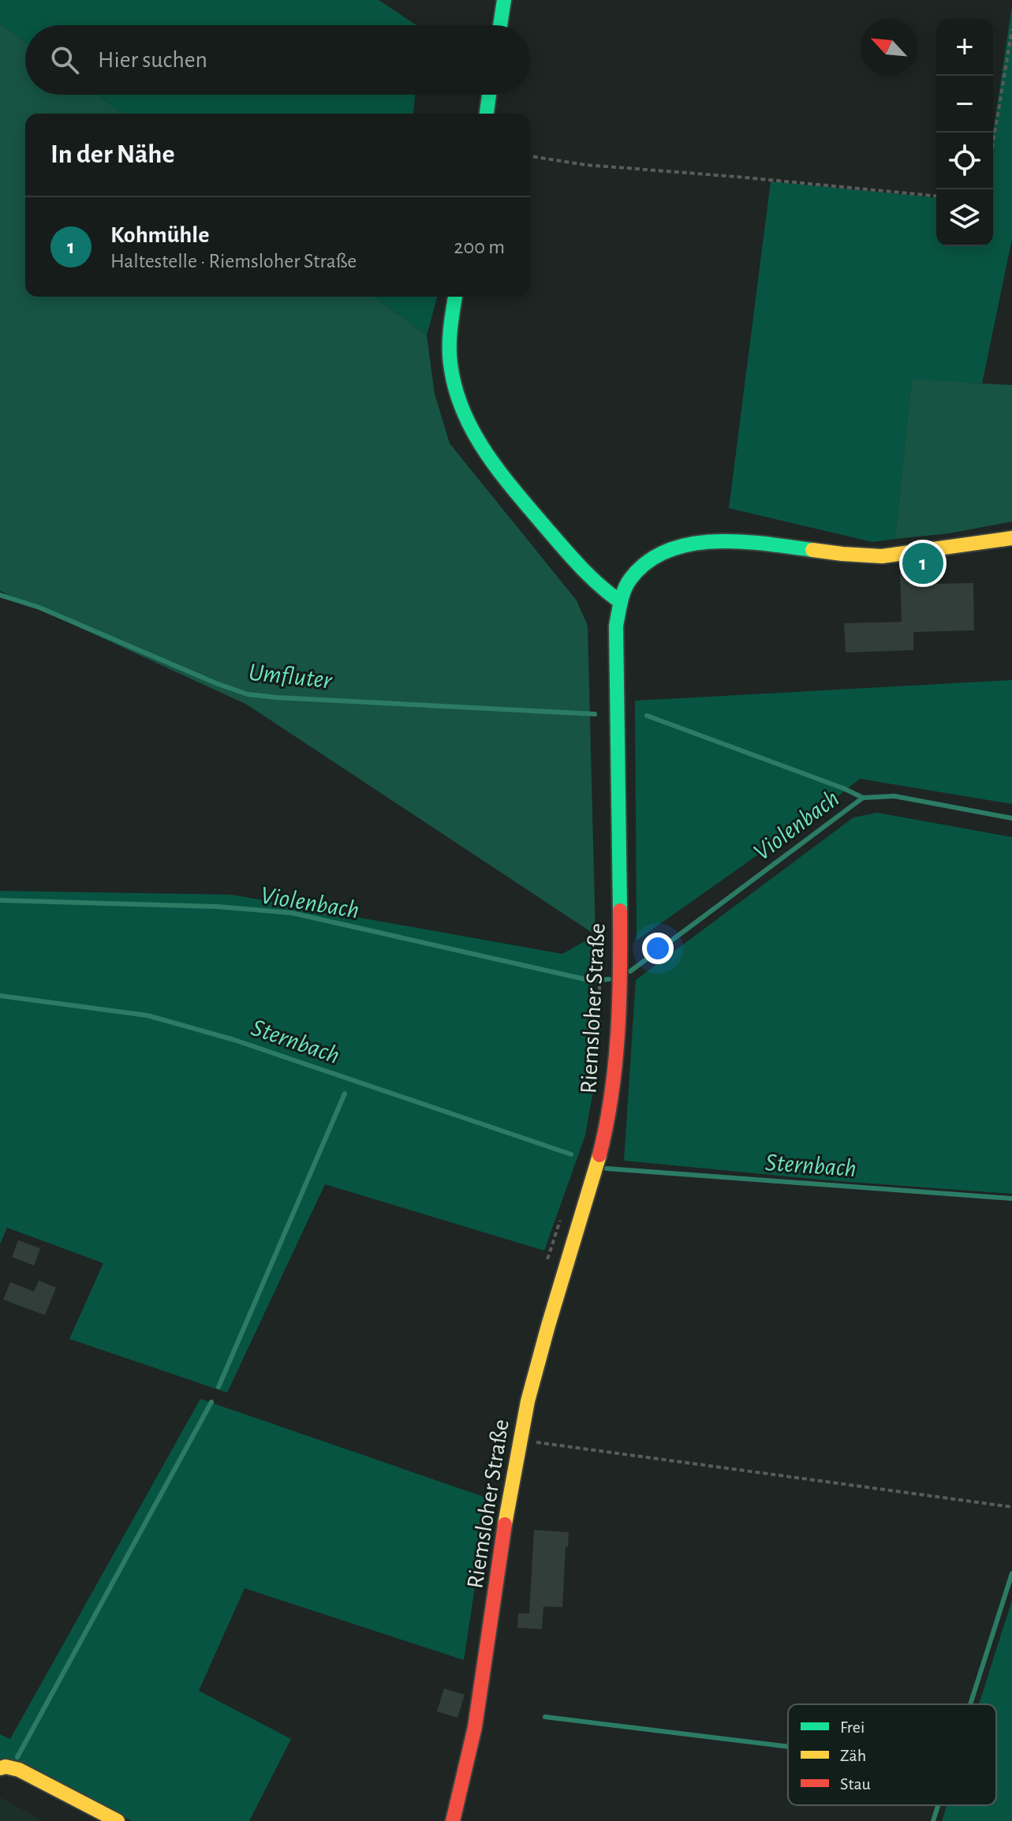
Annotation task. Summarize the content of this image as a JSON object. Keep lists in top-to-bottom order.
{
  "streets": {
    "main road": ["Riemsloher Straße"]
  },
  "water": ["Umfluter", "Violenbach", "Sternbach"],
  "legend": ["Frei", "Zäh", "Stau"],
  "north": "top left",
  "page": {
    "map_buttons": ["+", "−"],
    "search": "Hier suchen",
    "heading": "In der Nähe",
    "list": [
      {
        "mark": "1",
        "name": "Kohmühle",
        "note": "Haltestelle · Riemsloher Straße",
        "value": "200 m"
      }
    ],
    "pins": "1"
  }
}
